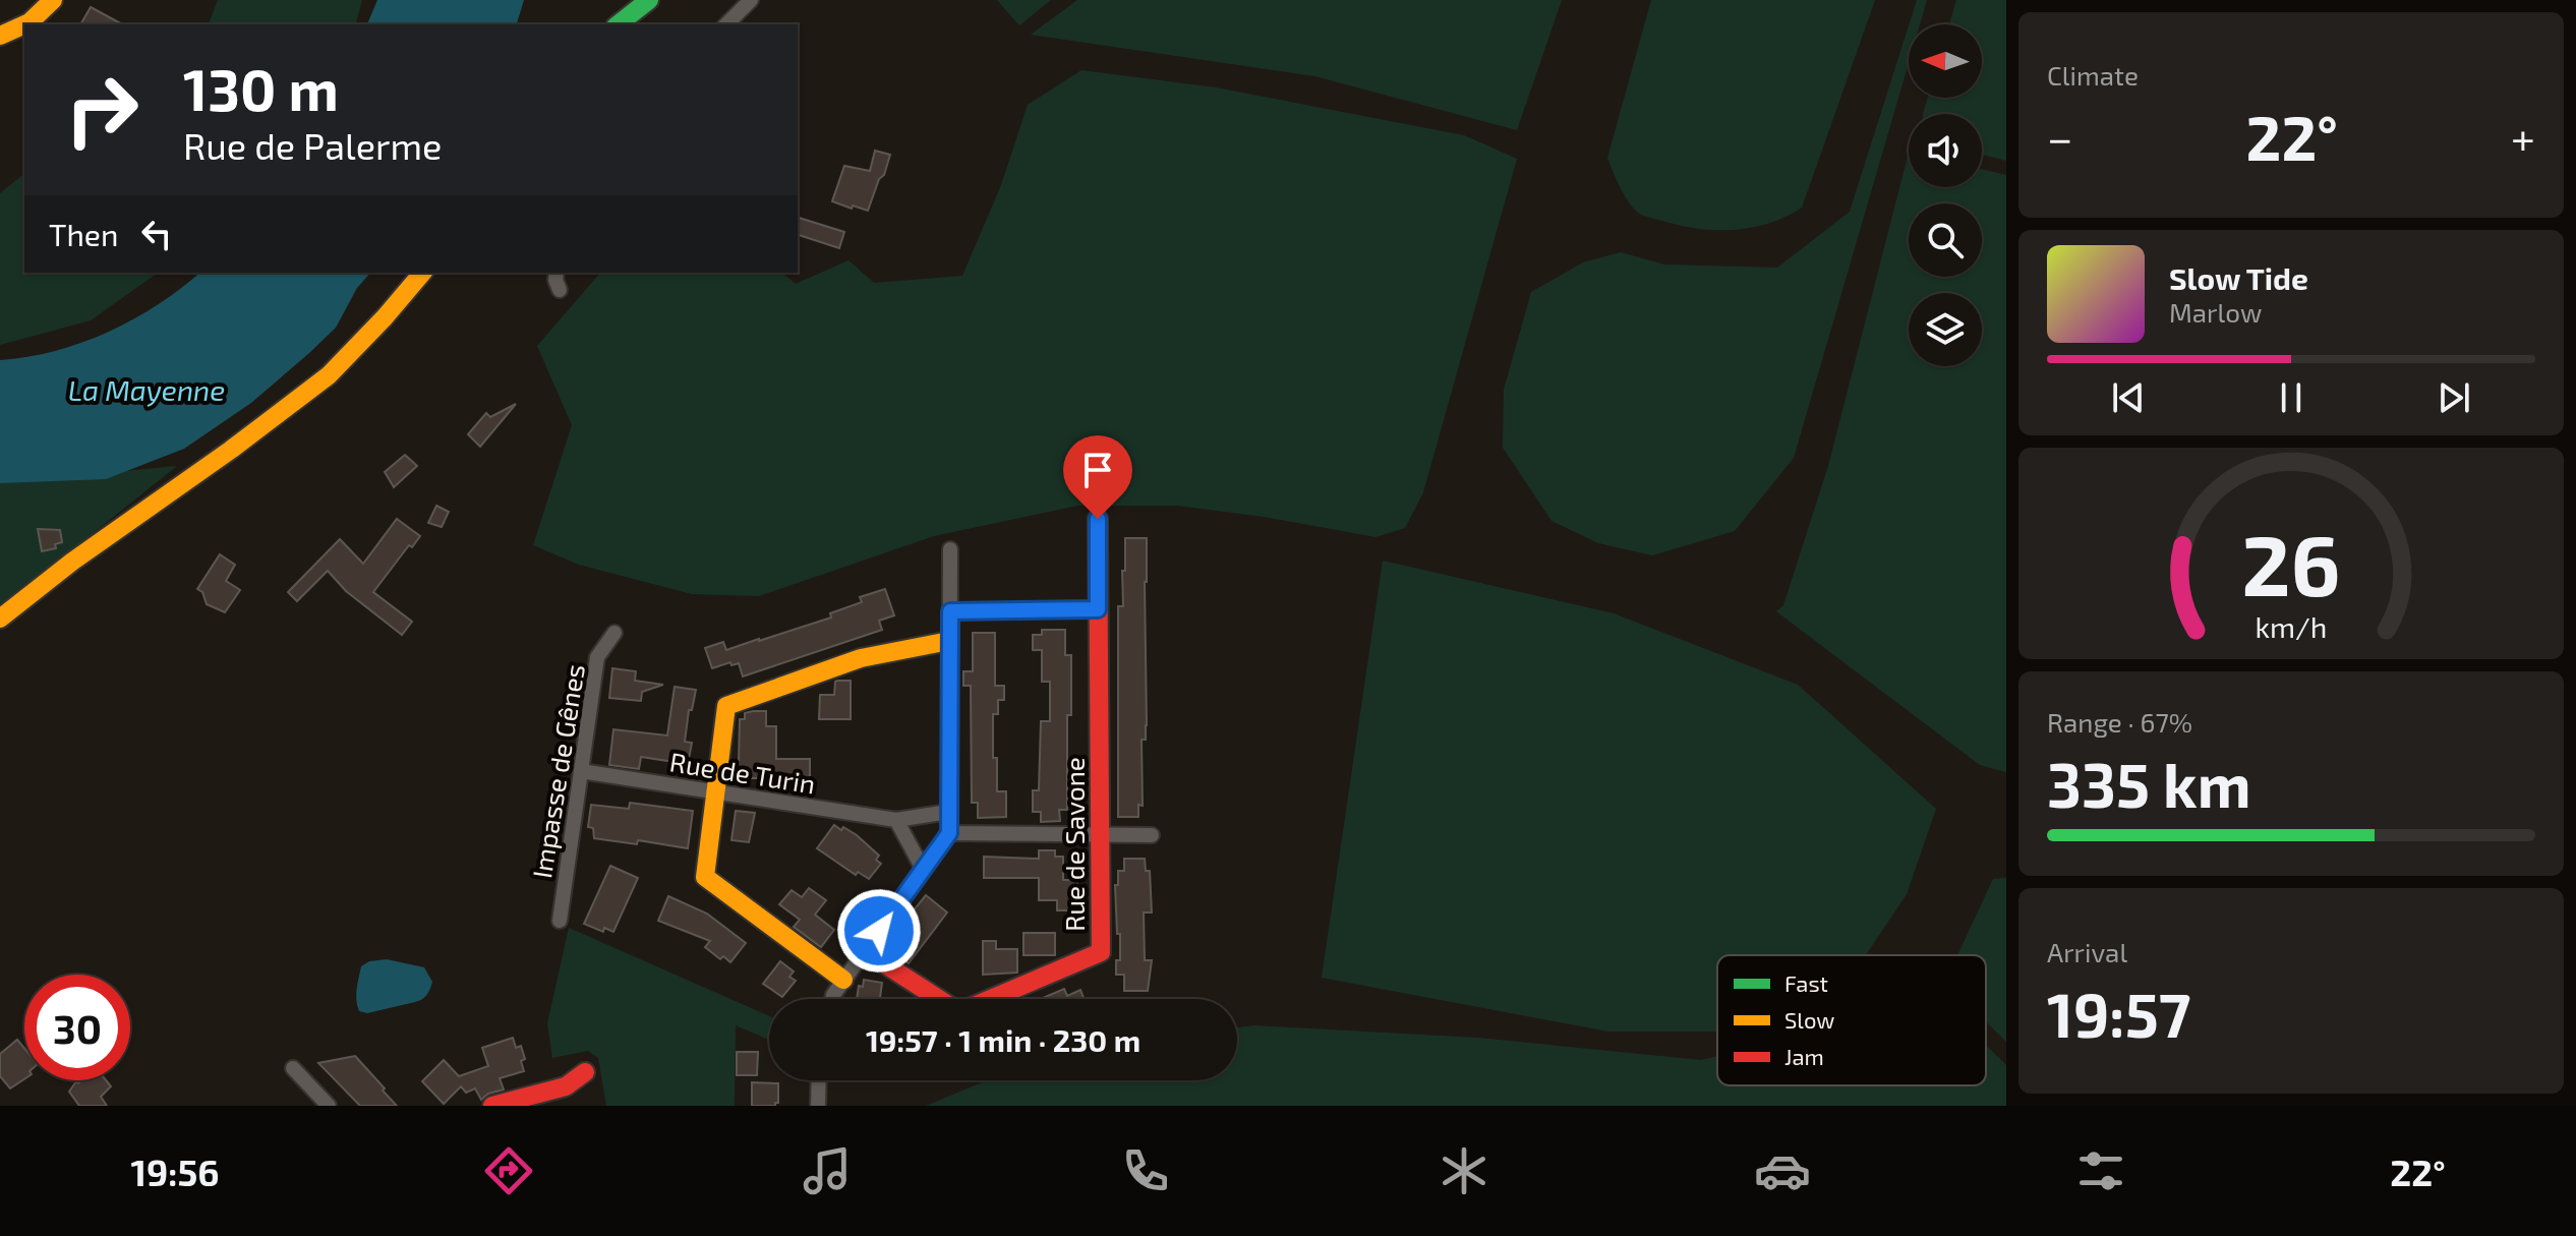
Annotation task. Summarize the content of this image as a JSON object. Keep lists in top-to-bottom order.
{
  "streets": {
    "street": ["Impasse de Gênes", "Rue de Turin", "Rue de Savone"]
  },
  "crossings": [
    ["Impasse de Gênes", "Rue de Turin"]
  ],
  "water": ["La Mayenne"],
  "legend": ["Fast", "Slow", "Jam"],
  "north": "left",
  "page": {
    "tile": [
      "Climate",
      ["Range · 67%", "335 km"],
      ["Arrival", "19:57"]
    ],
    "turn": ["130 m", "Rue de Palerme"],
    "heat": ["−", "22°", "+"],
    "then": "Then",
    "song": ["Slow Tide", "Marlow"],
    "limit": "30",
    "trip": "19:57 · 1 min · 230 m",
    "tabs": ["19:56", "22°"],
    "gauge": ["26", "km/h"]
  }
}
